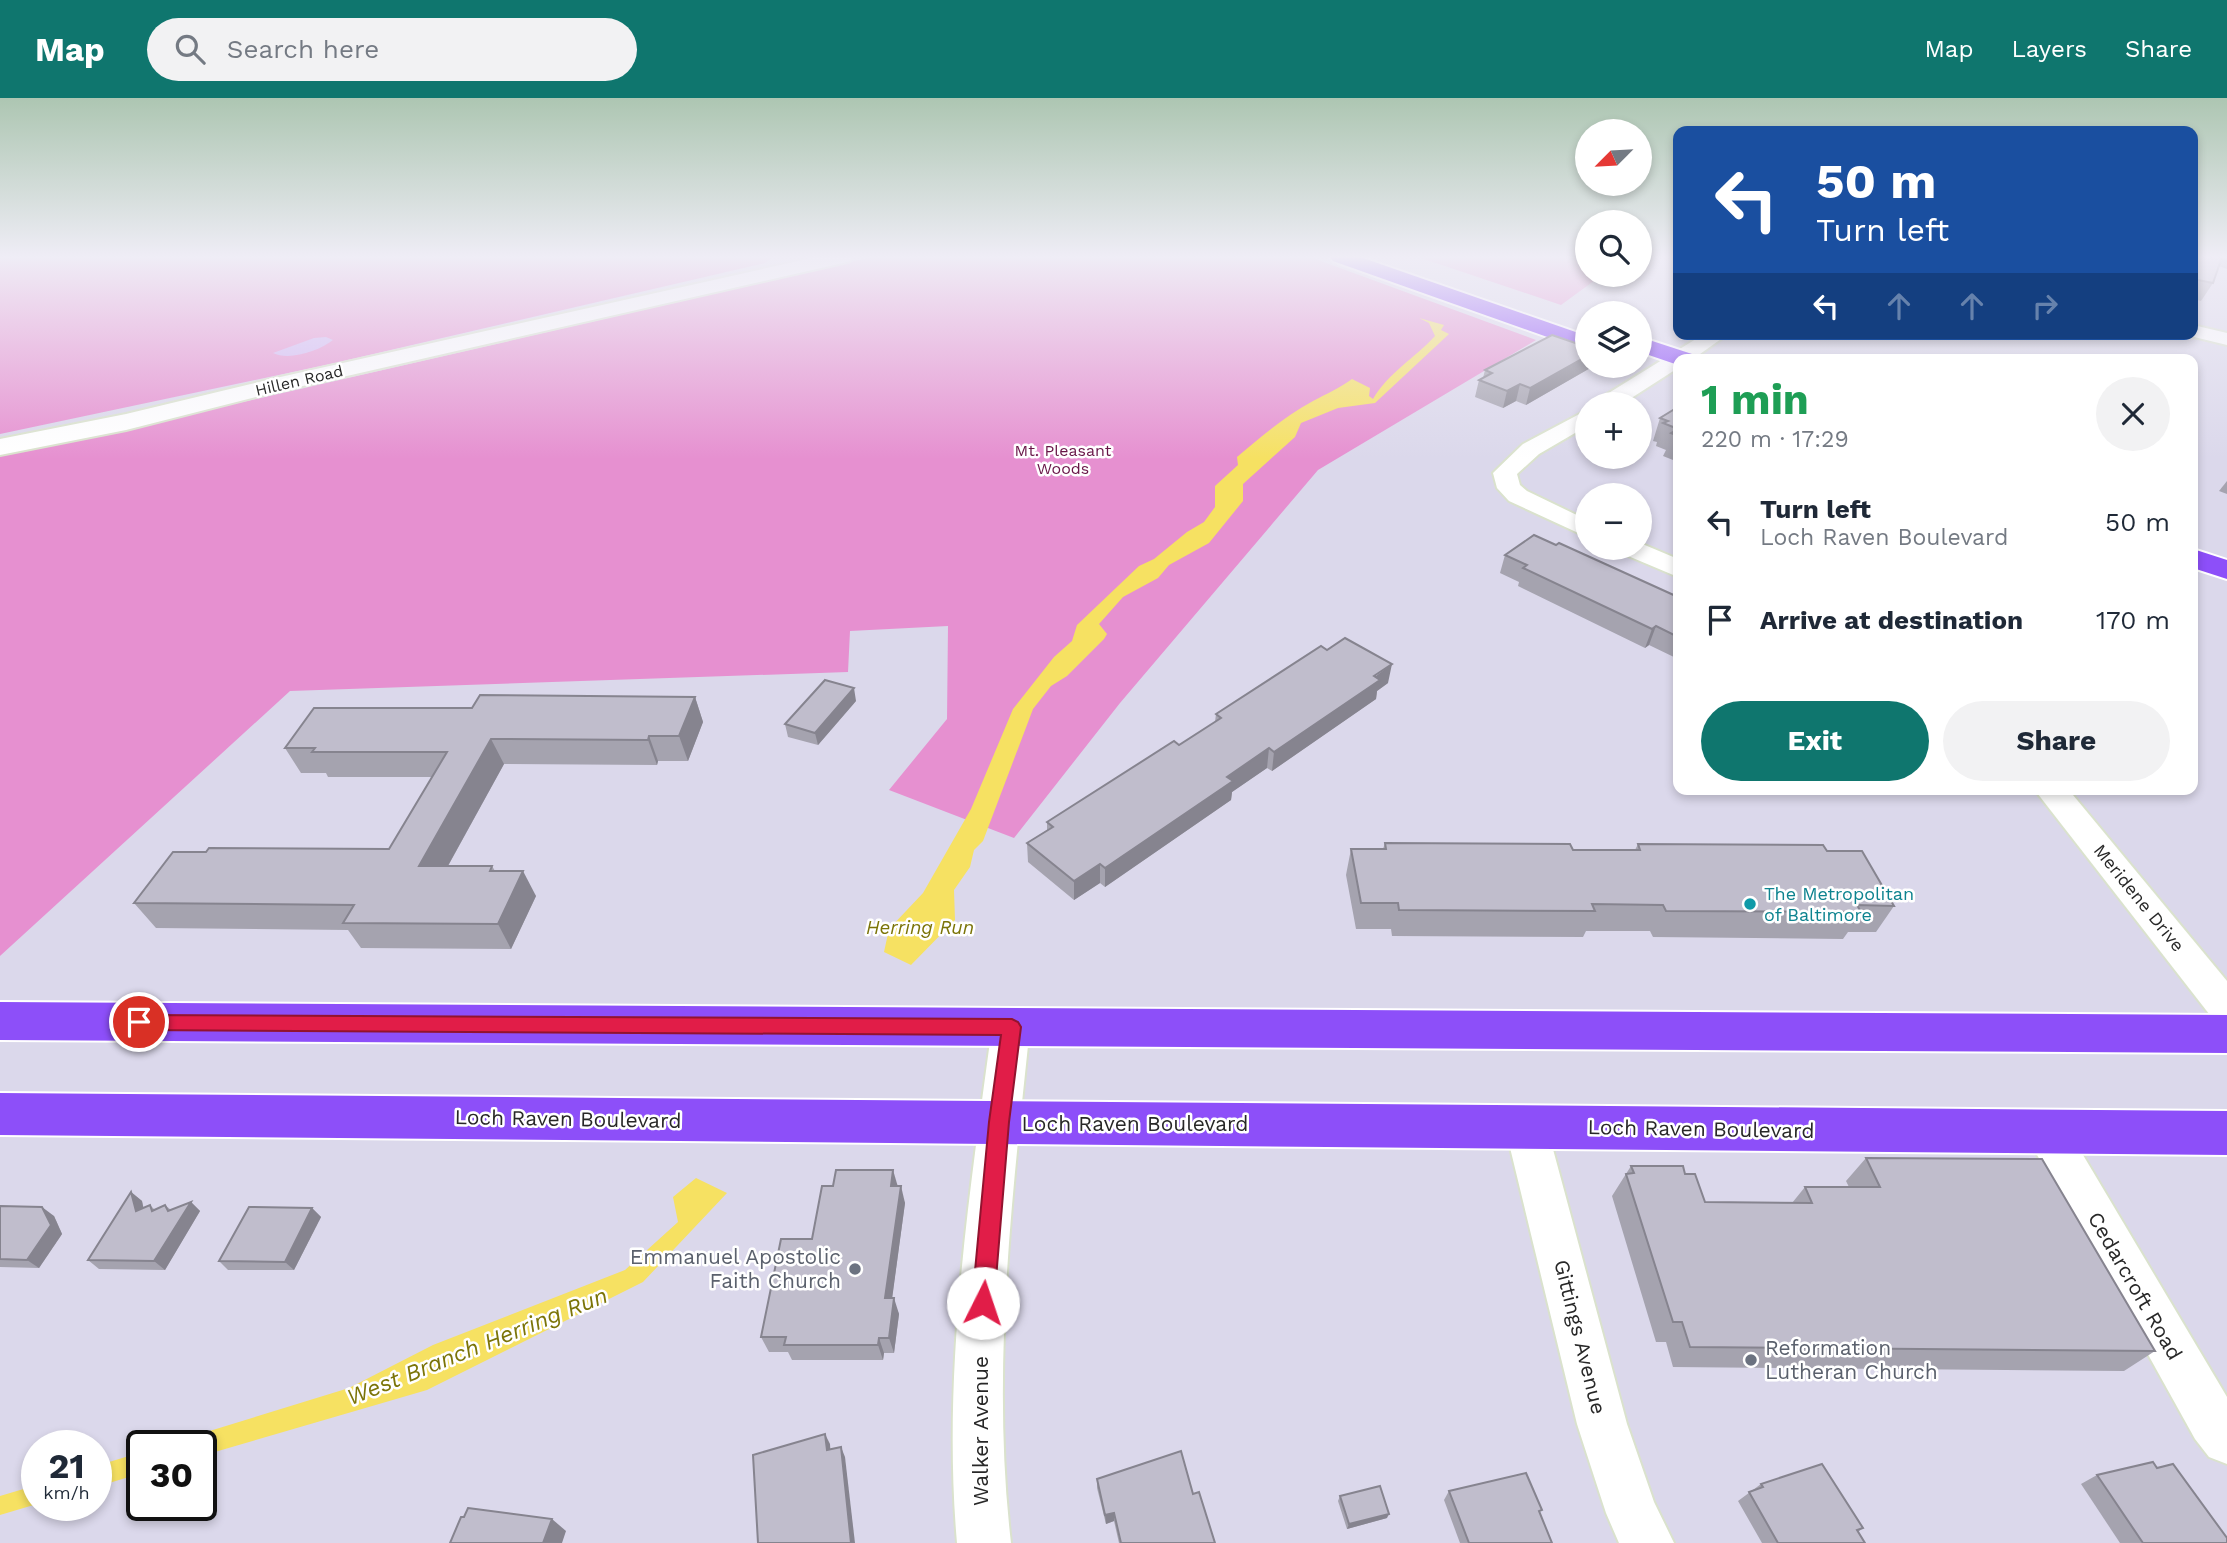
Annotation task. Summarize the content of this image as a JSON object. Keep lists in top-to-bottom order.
{
  "streets": {
    "main road": ["Loch Raven Boulevard"],
    "street": [
      "Hillen Road",
      "Meridene Drive",
      "Cedarcroft Road",
      "Gittings Avenue",
      "Walker Avenue"
    ]
  },
  "crossings": [
    ["Loch Raven Boulevard", "Cedarcroft Road"],
    ["Loch Raven Boulevard", "Gittings Avenue"],
    ["Loch Raven Boulevard", "Walker Avenue"]
  ],
  "water": ["Herring Run", "West Branch Herring Run"],
  "parks": ["Mt. Pleasant Woods"],
  "places": ["The Metropolitan of Baltimore", "Emmanuel Apostolic Faith Church", "Reformation Lutheran Church"],
  "north": "bottom left",
  "page": {
    "header": "Map",
    "search": "Search here",
    "nav": ["Map", "Layers", "Share"],
    "map_buttons": ["+", "−"],
    "turn": ["50 m", "Turn left"],
    "heading": ["1 min", "220 m · 17:29"],
    "list": [
      {
        "name": "Turn left",
        "note": "Loch Raven Boulevard",
        "value": "50 m"
      },
      {
        "name": "Arrive at destination",
        "value": "170 m"
      }
    ],
    "buttons": ["Exit", "Share"],
    "speed": "21 km/h",
    "limit": "30"
  }
}
